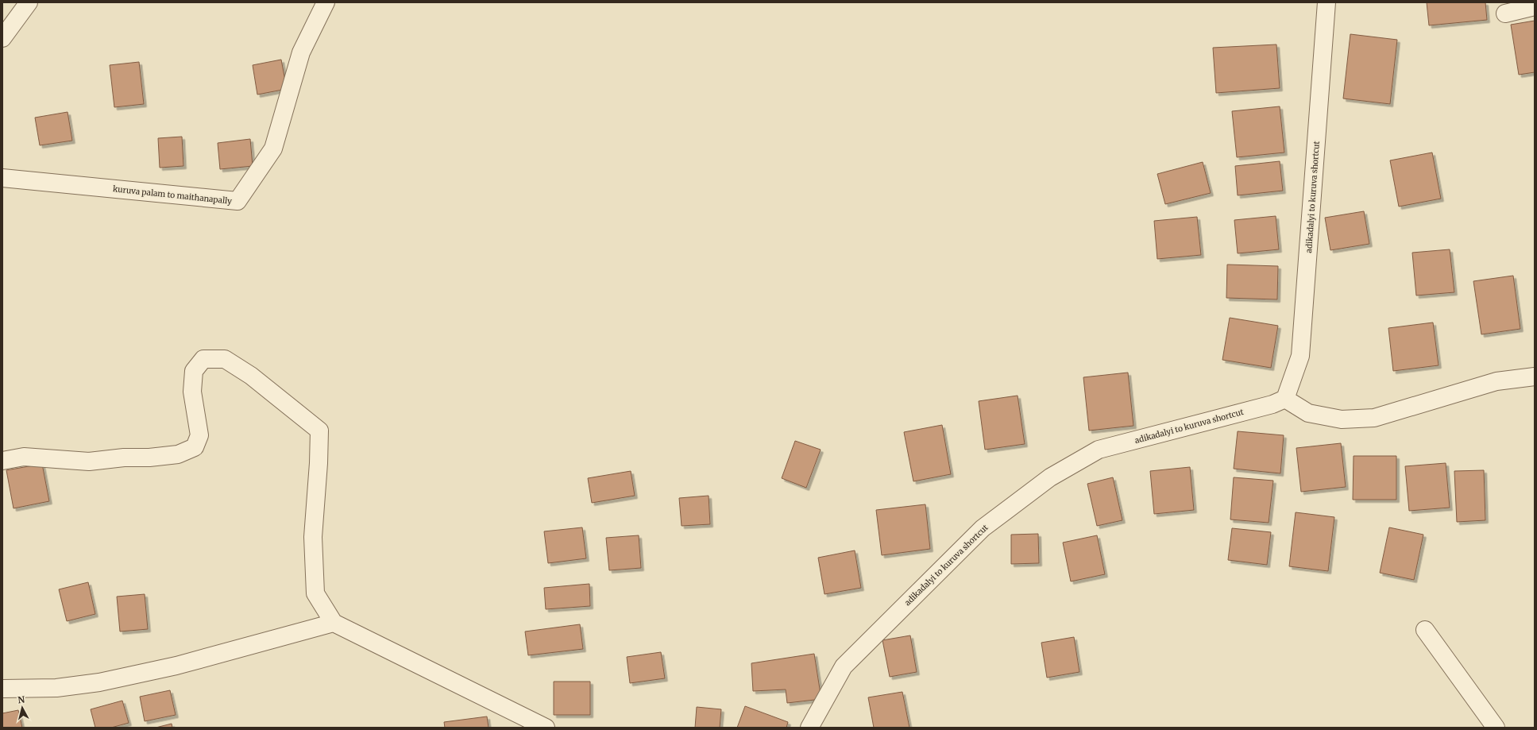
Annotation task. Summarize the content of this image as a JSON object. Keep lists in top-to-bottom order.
{
  "streets": {
    "street": ["kuruva palam to maithanapally", "adikadalyi to kuruva shortcut"]
  },
  "north": "top"
}
